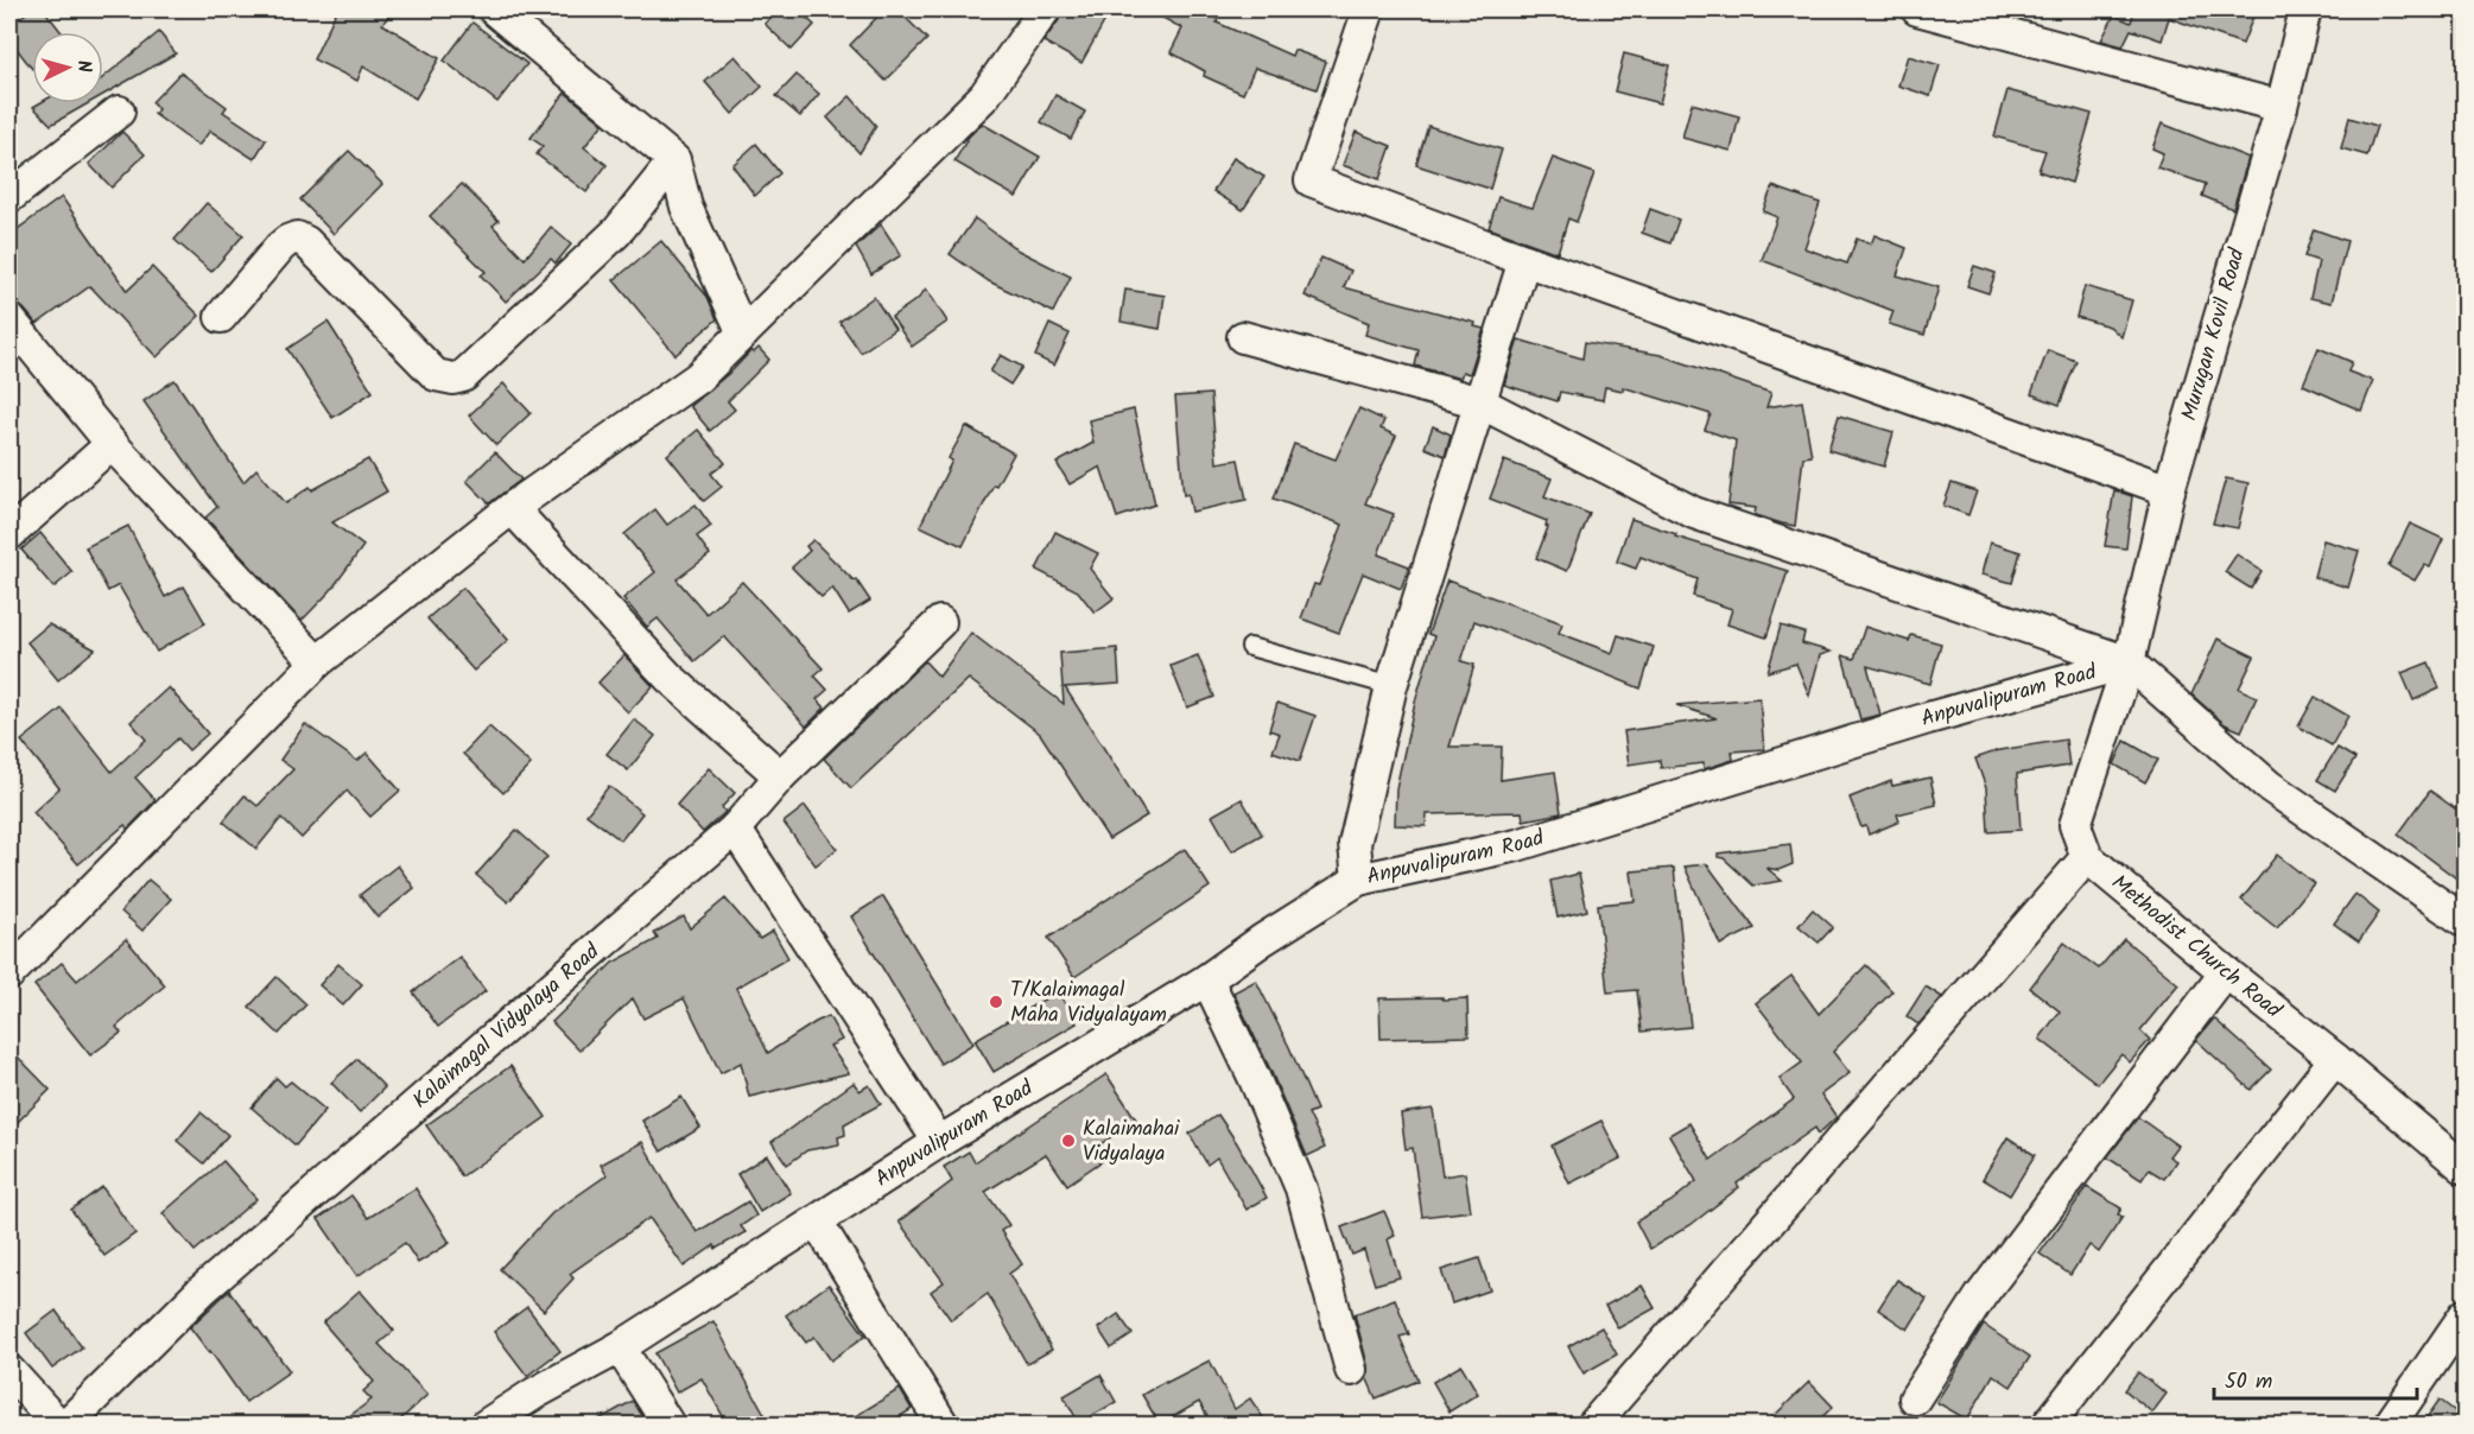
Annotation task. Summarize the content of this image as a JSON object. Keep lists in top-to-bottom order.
{
  "streets": {
    "street": [
      "Murugan Kovil Road",
      "Anpuvalipuram Road",
      "Methodist Church Road",
      "Kalaimagal Vidyalaya Road"
    ]
  },
  "crossings": [
    ["Murugan Kovil Road", "Anpuvalipuram Road"]
  ],
  "places": ["T/Kalaimagal Maha Vidyalayam", "Kalaimahai Vidyalaya"],
  "scale_bar": "50 m",
  "north": "right"
}
